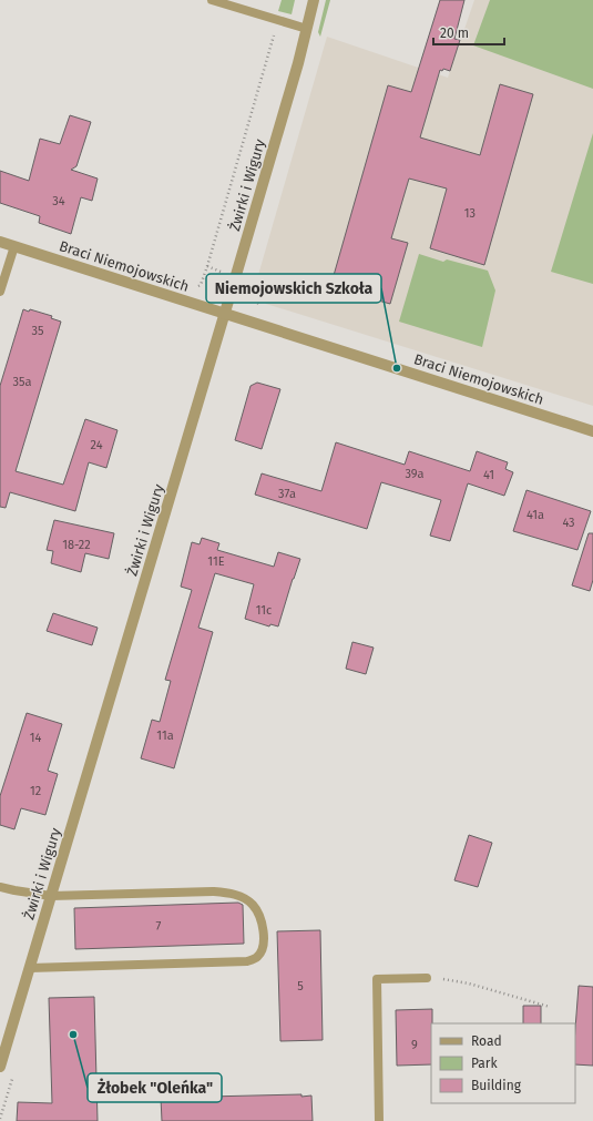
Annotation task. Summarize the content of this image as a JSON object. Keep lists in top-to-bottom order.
{
  "streets": {
    "street": ["Żwirki i Wigury", "Braci Niemojowskich"]
  },
  "crossings": [
    ["Żwirki i Wigury", "Braci Niemojowskich"]
  ],
  "places": ["Niemojowskich Szkoła", "Żłobek \"Oleńka\""],
  "house_numbers": [
    "34",
    "13",
    "35",
    "35a",
    "24",
    "39a",
    "41",
    "37a",
    "41a",
    "43",
    "18-22",
    "11E",
    "11c",
    "11a",
    "14",
    "12",
    "7",
    "5",
    "9"
  ],
  "legend": ["Road", "Park", "Building"],
  "scale_bar": "20 m"
}
